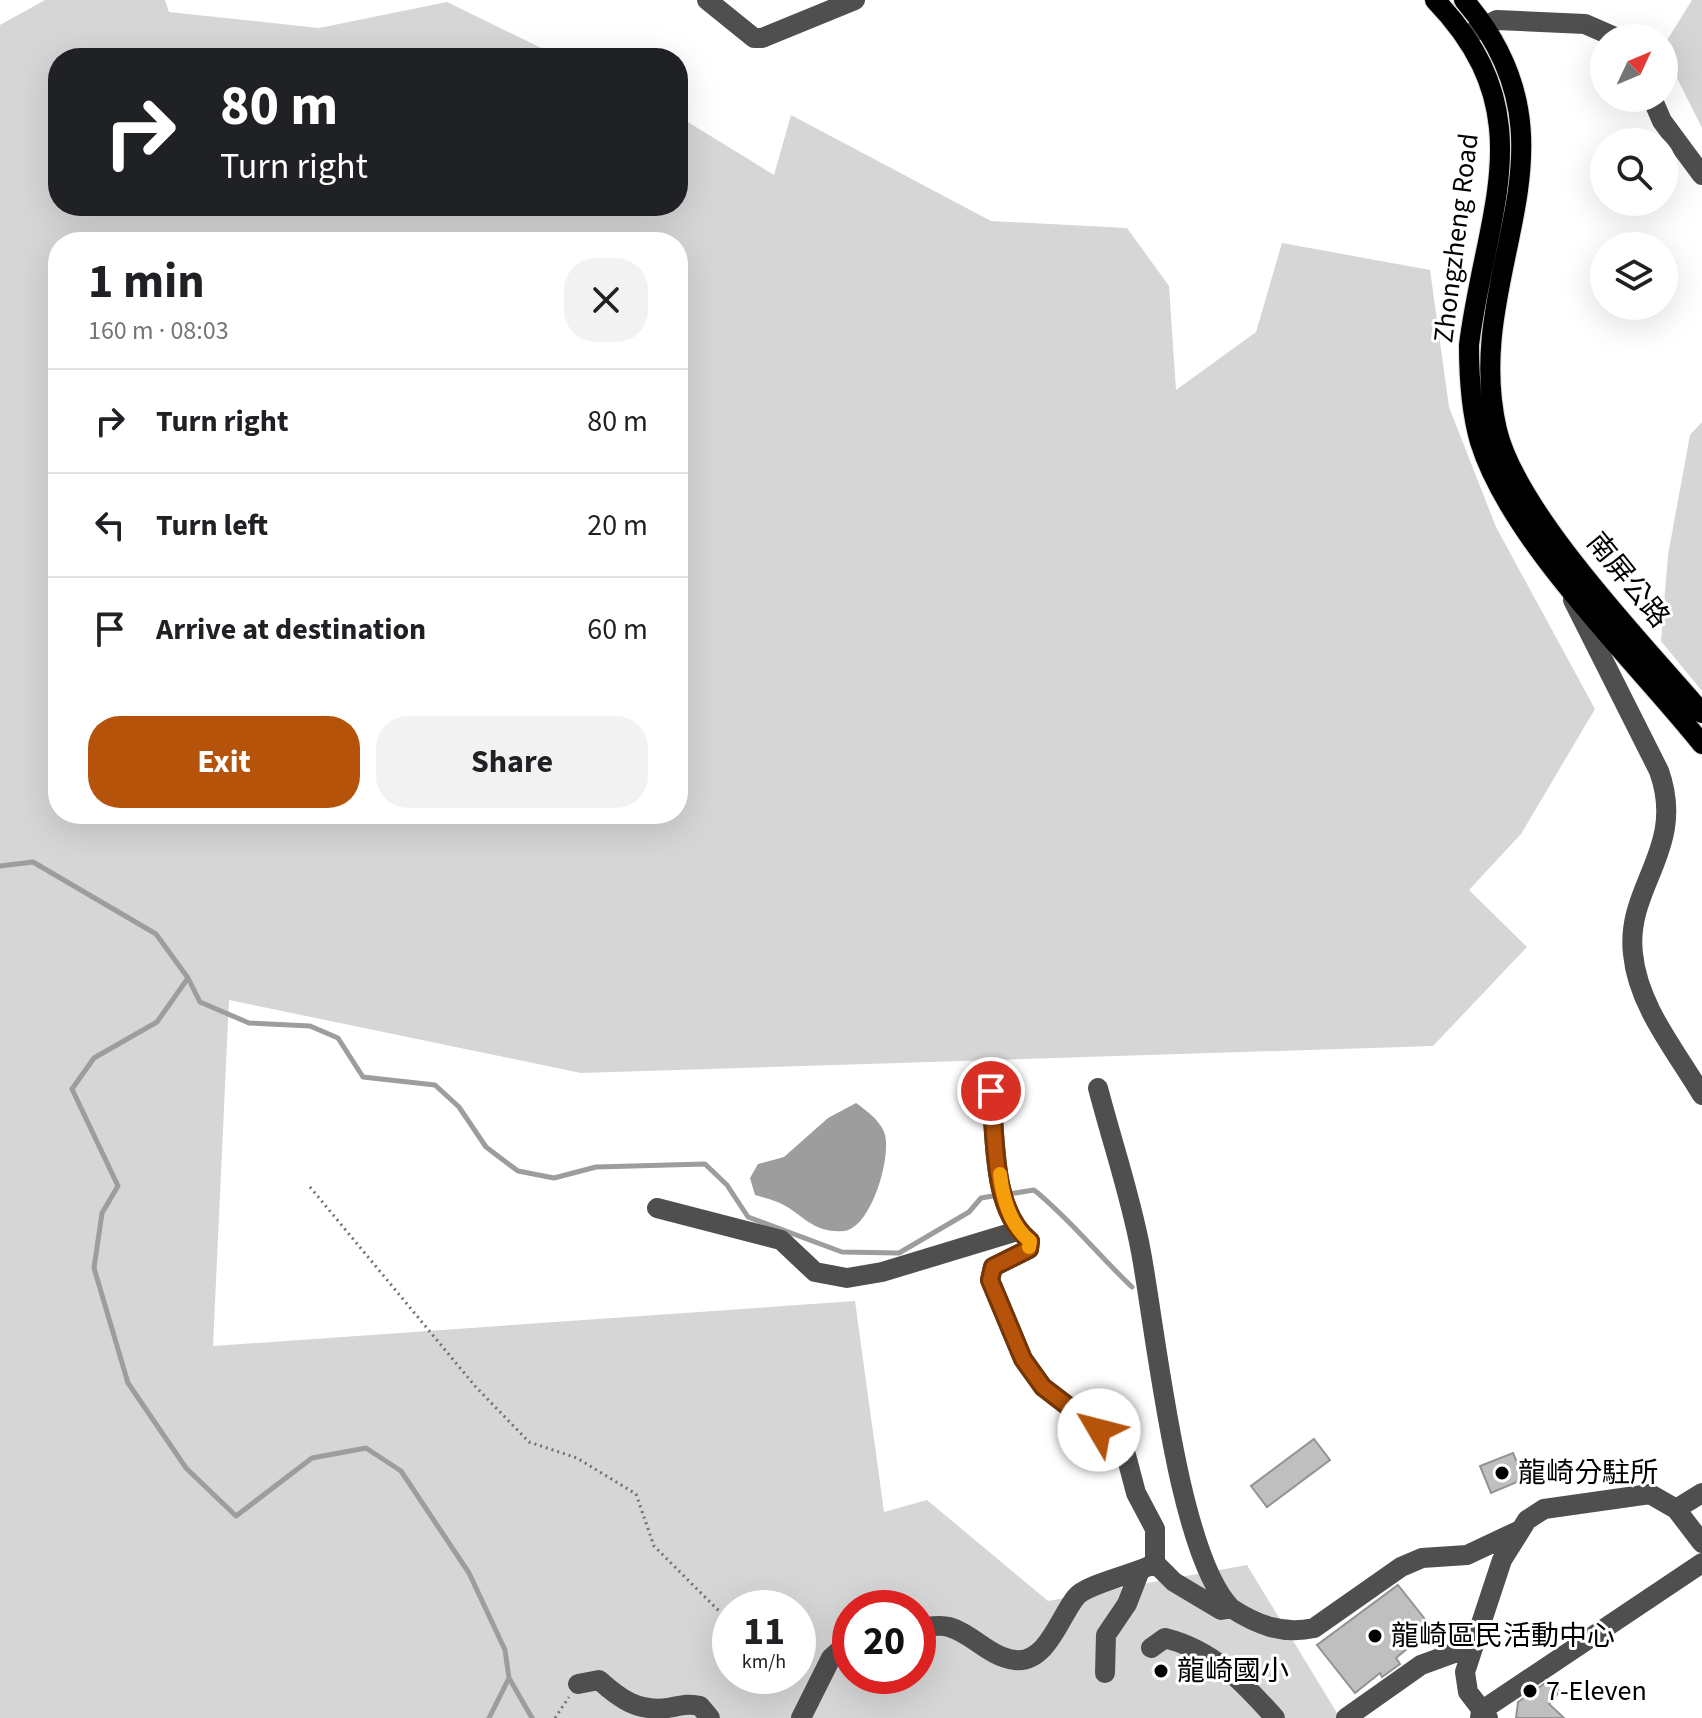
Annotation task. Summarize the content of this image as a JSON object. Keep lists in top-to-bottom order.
{
  "streets": {
    "main road": ["Zhongzheng Road", "南屏公路"]
  },
  "crossings": [
    ["Zhongzheng Road", "南屏公路"]
  ],
  "places": [
    "龍崎分駐所",
    "龍崎區民活動中心",
    "龍崎國小",
    "7-Eleven"
  ],
  "north": "top right",
  "page": {
    "turn": ["80 m", "Turn right"],
    "heading": ["1 min", "160 m · 08:03"],
    "list": [
      {
        "name": "Turn right",
        "value": "80 m"
      },
      {
        "name": "Turn left",
        "value": "20 m"
      },
      {
        "name": "Arrive at destination",
        "value": "60 m"
      }
    ],
    "buttons": ["Exit", "Share"],
    "speed": "11 km/h",
    "limit": "20"
  }
}
